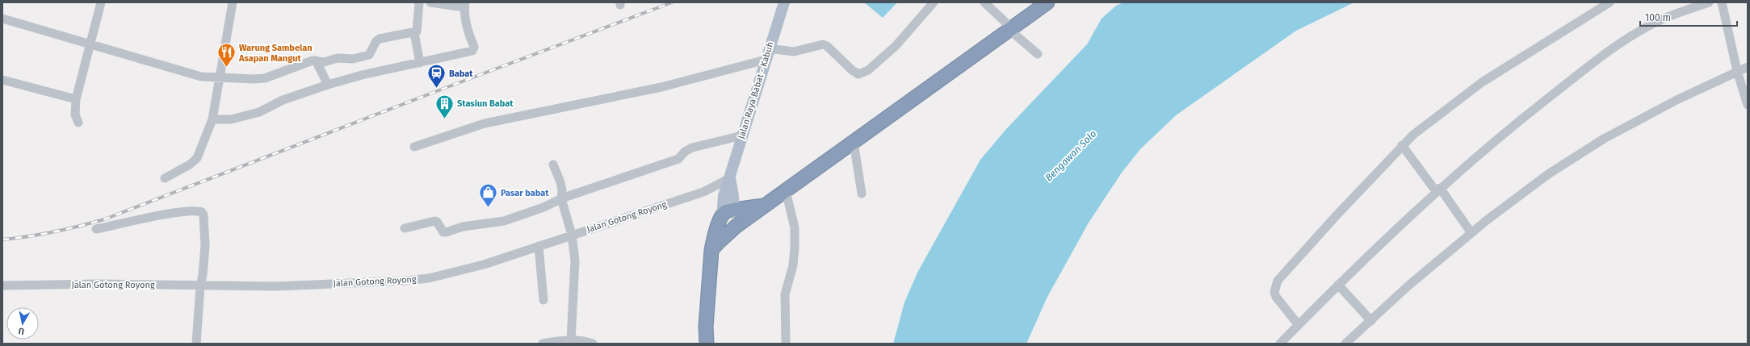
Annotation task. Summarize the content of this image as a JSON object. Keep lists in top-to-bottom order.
{
  "streets": {
    "main road": ["Jalan Raya Babat - Kabuh"],
    "street": ["Jalan Gotong Royong"]
  },
  "crossings": [
    ["Jalan Raya Babat - Kabuh", "Jalan Gotong Royong"]
  ],
  "water": ["Bengawan Solo"],
  "places": {
    "restaurant": ["Warung Sambelan Asapan Mangut"],
    "station": ["Babat"],
    "building": ["Stasiun Babat"],
    "shop": ["Pasar babat"]
  },
  "scale_bar": "100 m",
  "north": "bottom"
}
